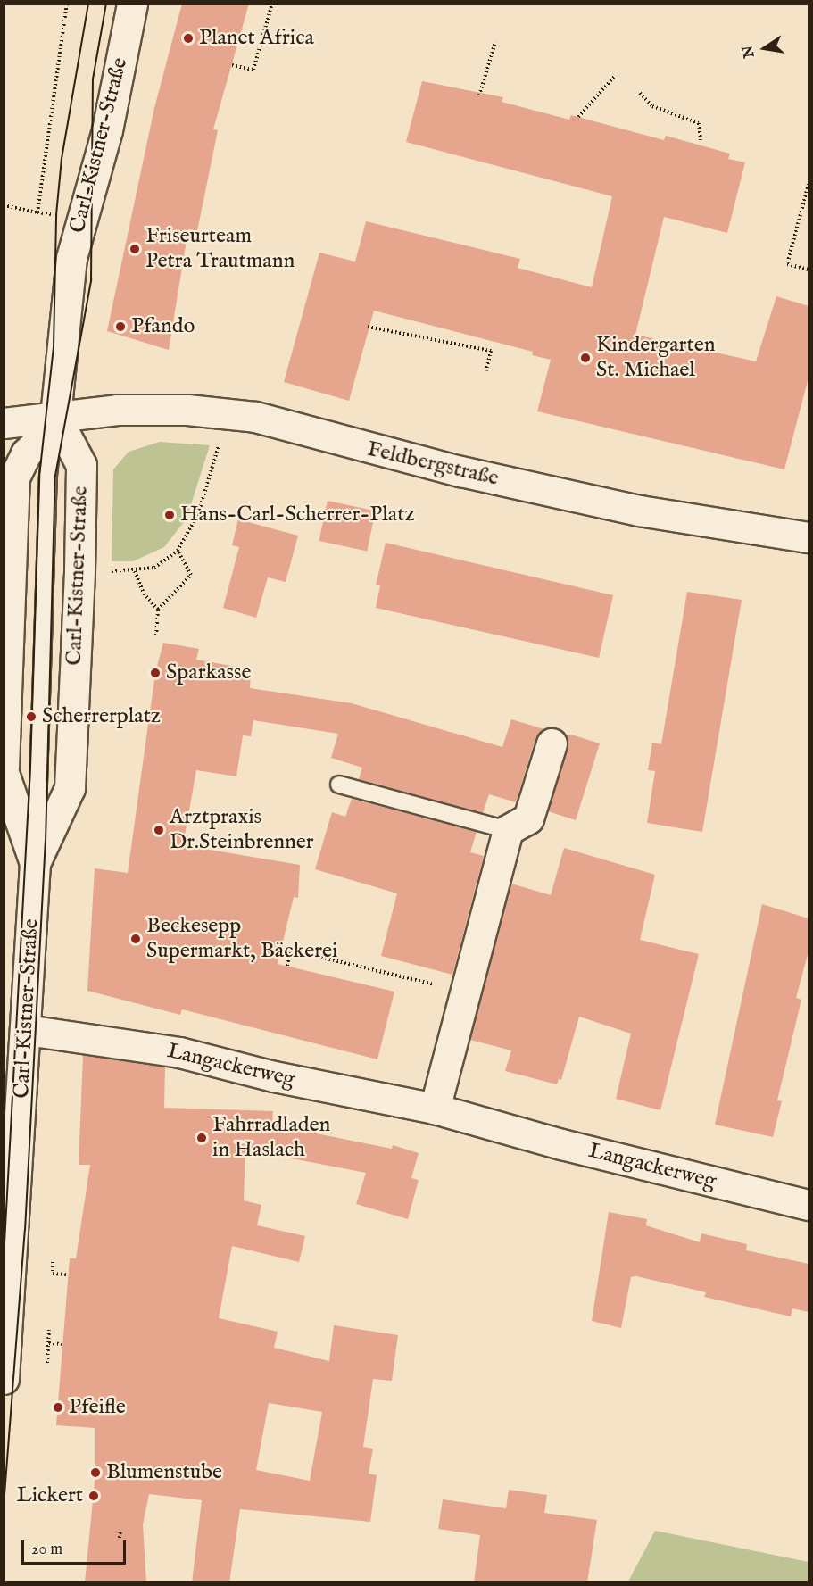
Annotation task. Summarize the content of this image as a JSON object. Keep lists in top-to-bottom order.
{
  "streets": {
    "street": ["Carl-Kistner-Straße", "Feldbergstraße", "Langackerweg"]
  },
  "crossings": [
    ["Carl-Kistner-Straße", "Feldbergstraße"],
    ["Carl-Kistner-Straße", "Langackerweg"]
  ],
  "places": [
    "Planet Africa",
    "Friseurteam Petra Trautmann",
    "Pfando",
    "Kindergarten St. Michael",
    "Hans-Carl-Scherrer-Platz",
    "Sparkasse",
    "Scherrerplatz",
    "Arztpraxis Dr.Steinbrenner",
    "Beckesepp Supermarkt, Bäckerei",
    "Fahrradladen in Haslach",
    "Pfeifle",
    "Blumenstube",
    "Lickert"
  ],
  "scale_bar": "20 m",
  "north": "left"
}
